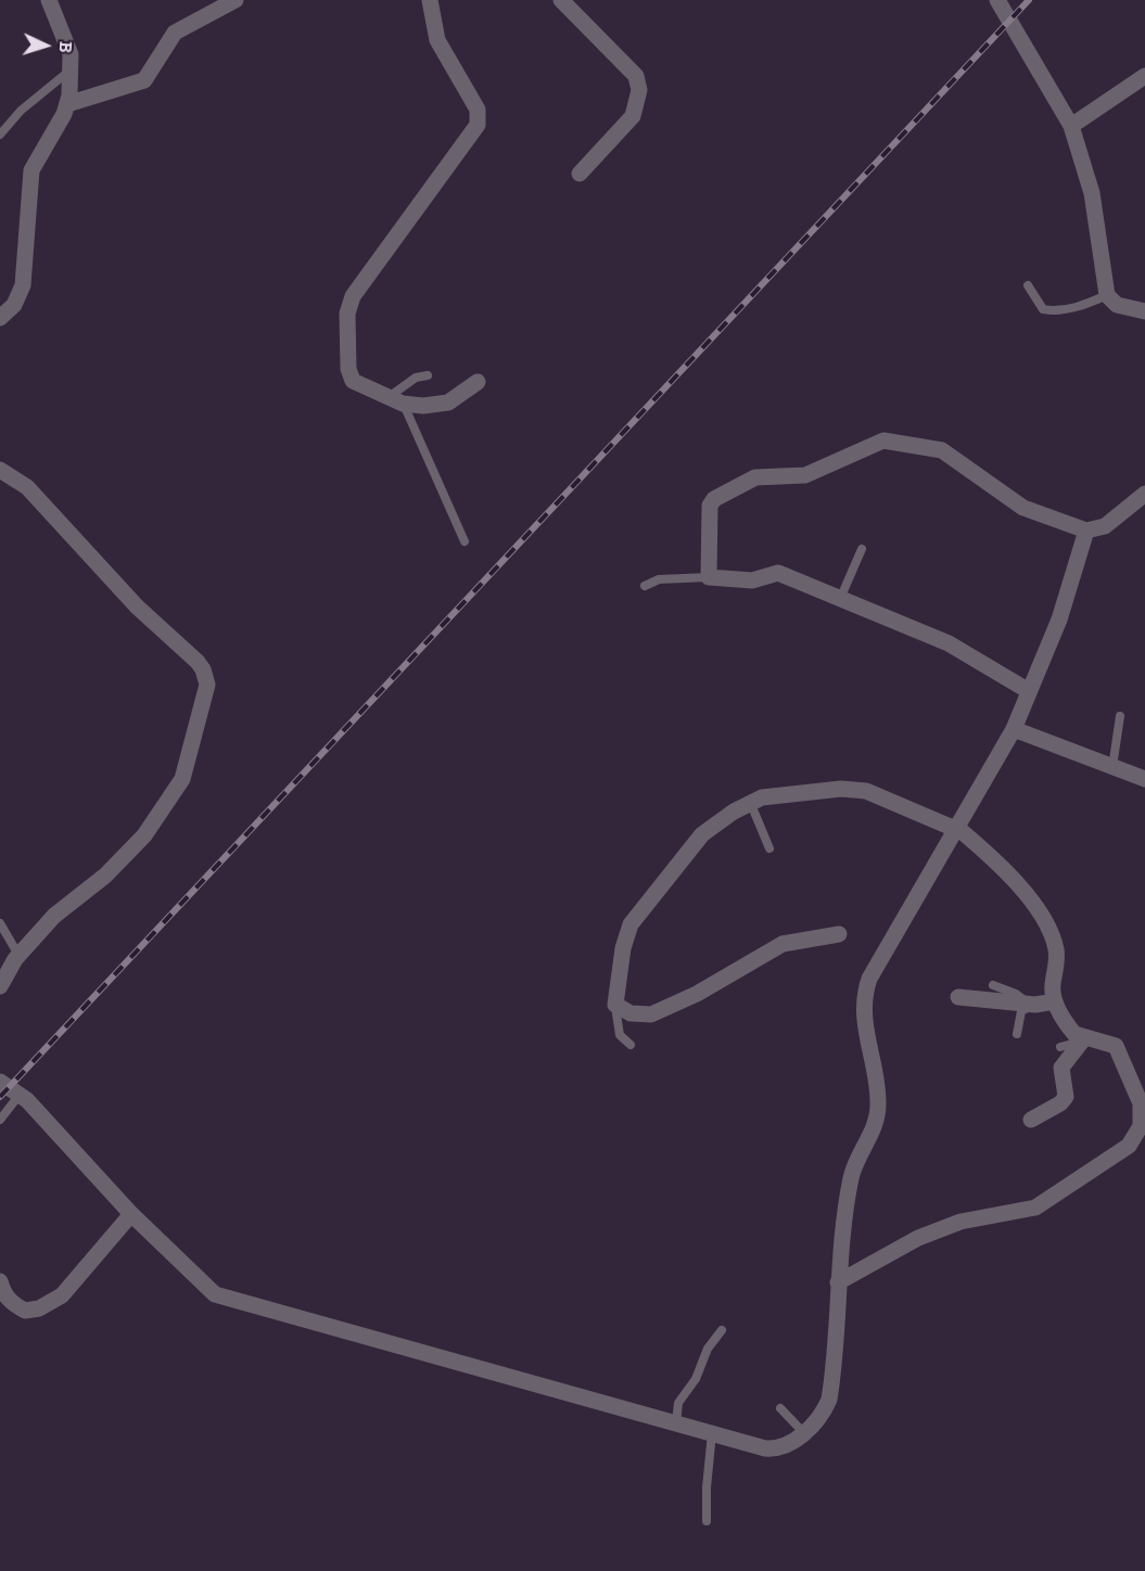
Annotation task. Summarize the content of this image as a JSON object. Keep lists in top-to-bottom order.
{
  "north": "right"
}
